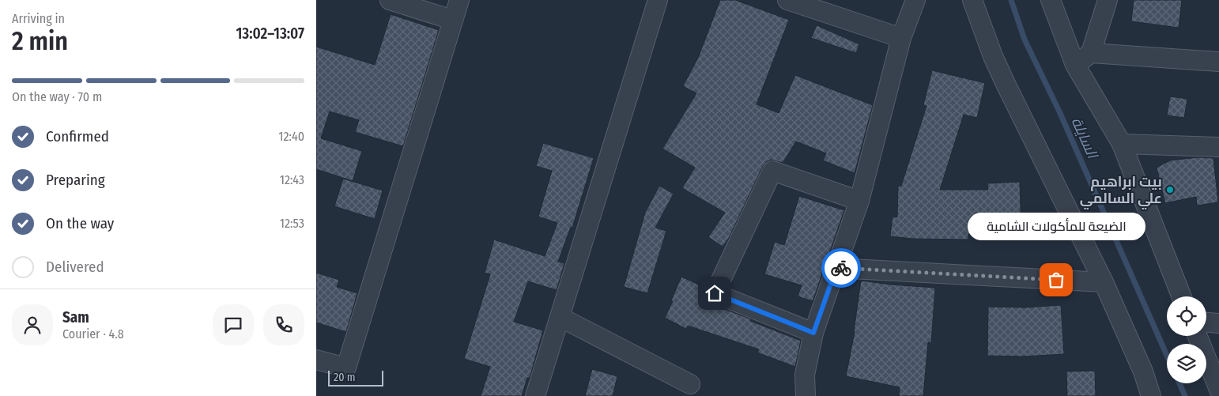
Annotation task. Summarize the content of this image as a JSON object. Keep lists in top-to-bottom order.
{
  "water": ["السايلة"],
  "places": ["بيت ابراهيم علي السالمي", "الضيعة للمأكولات الشامية"],
  "scale_bar": "20 m",
  "page": {
    "heading": ["2 min", "Arriving in", "13:02–13:07"],
    "panel": ["Sam", "Courier · 4.8"],
    "bar": "On the way · 70 m",
    "list": [
      ["Confirmed", "12:40"],
      ["Preparing", "12:43"],
      ["On the way", "12:53"],
      "Delivered"
    ],
    "bubble": "الضيعة للمأكولات الشامية",
    "scale": "20 m"
  }
}
